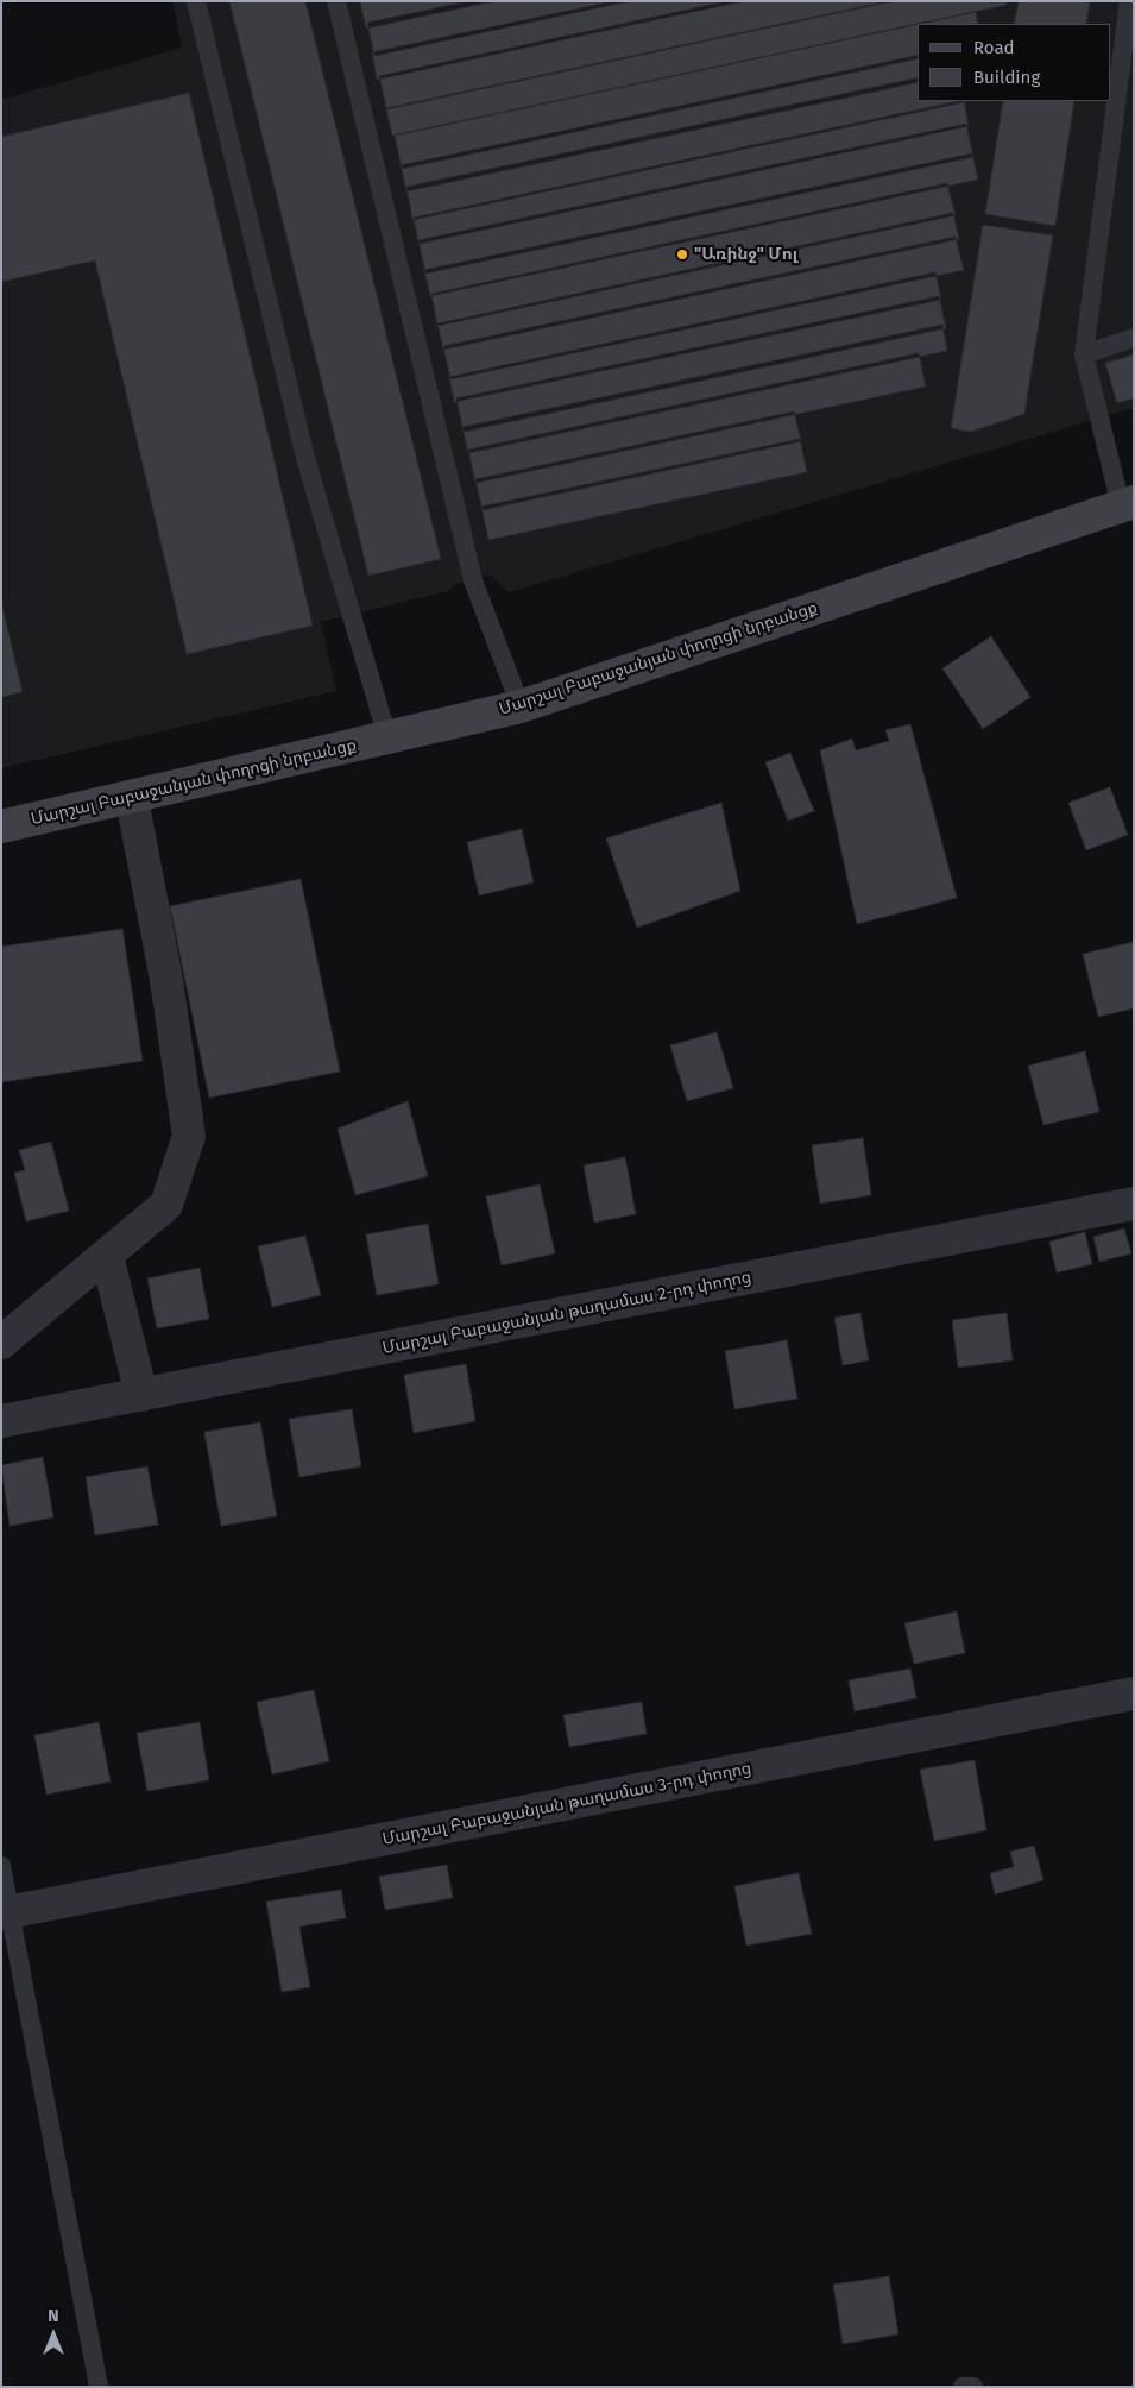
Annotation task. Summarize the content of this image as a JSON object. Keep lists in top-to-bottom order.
{
  "streets": {
    "street": ["Մարշալ Բաբաջանյան փողոցի նրբանցք", "Մարշալ Բաբաջանյան թաղամաս 2-րդ փողոց", "Մարշալ Բաբաջանյան թաղամաս 3-րդ փողոց"]
  },
  "places": ["\"Առինջ\" Մոլ"],
  "legend": ["Road", "Building"],
  "north": "top"
}
